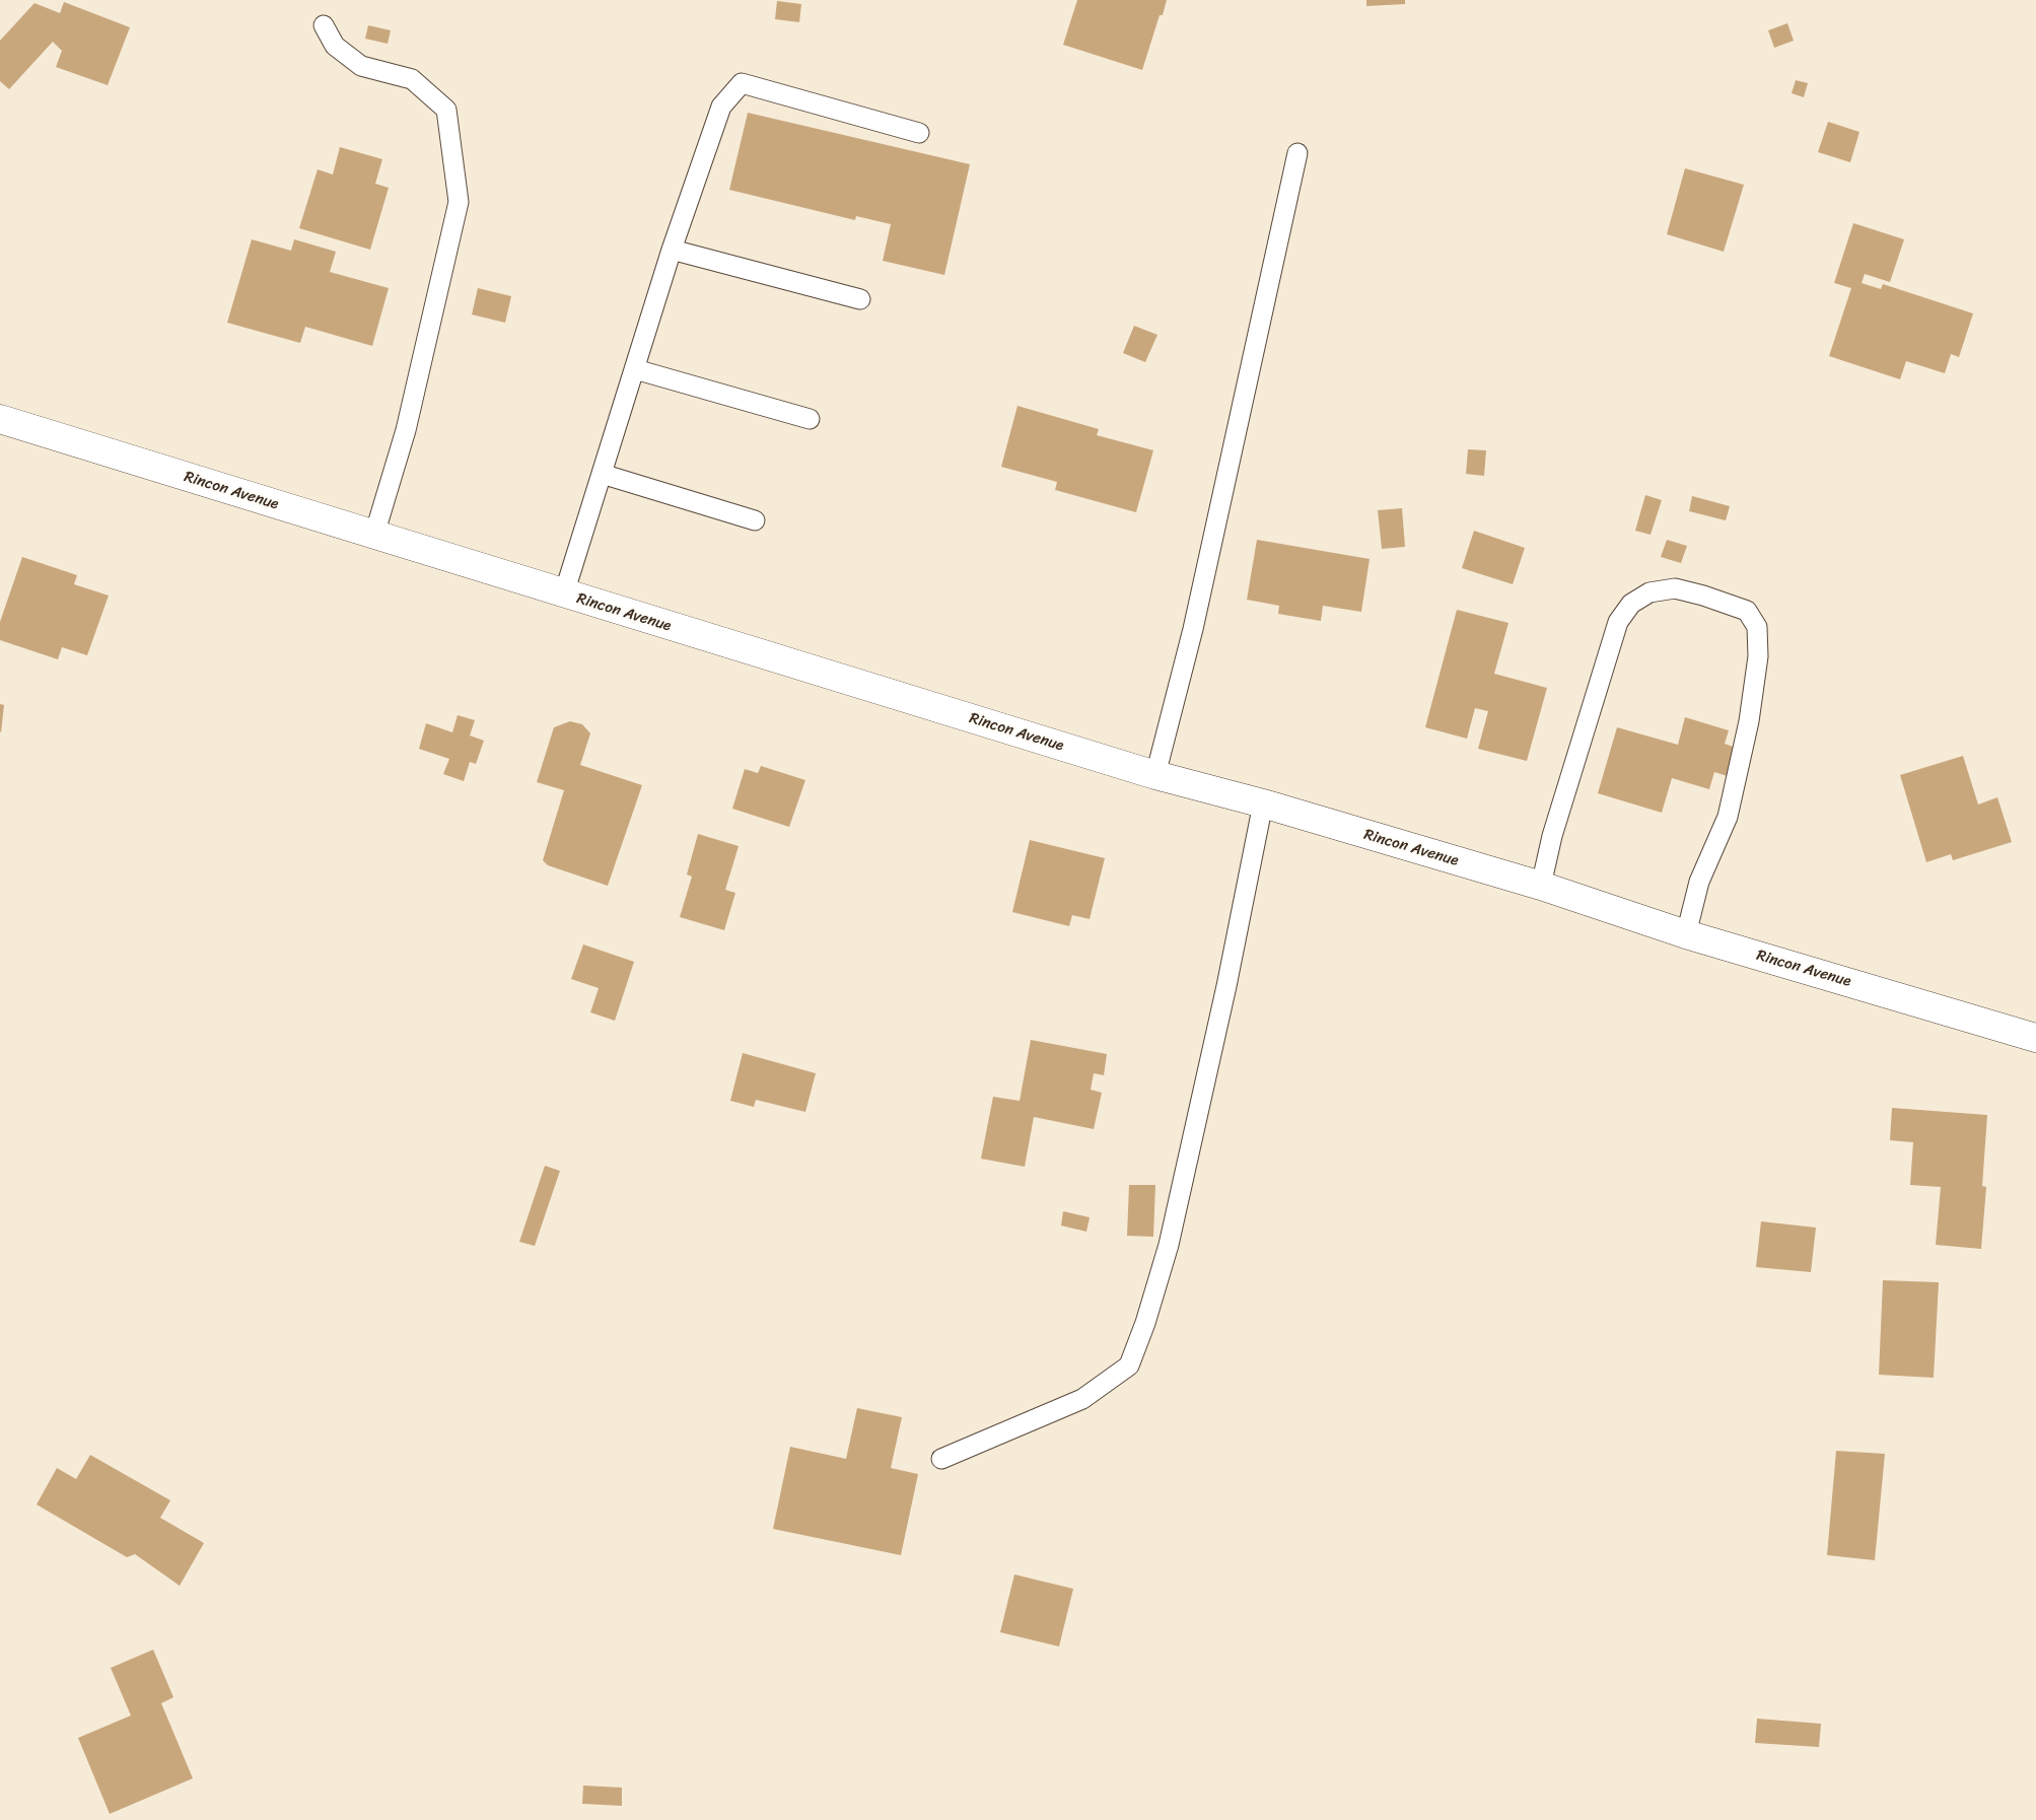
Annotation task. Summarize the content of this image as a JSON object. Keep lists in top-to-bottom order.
{
  "streets": {
    "street": ["Rincon Avenue"]
  }
}
